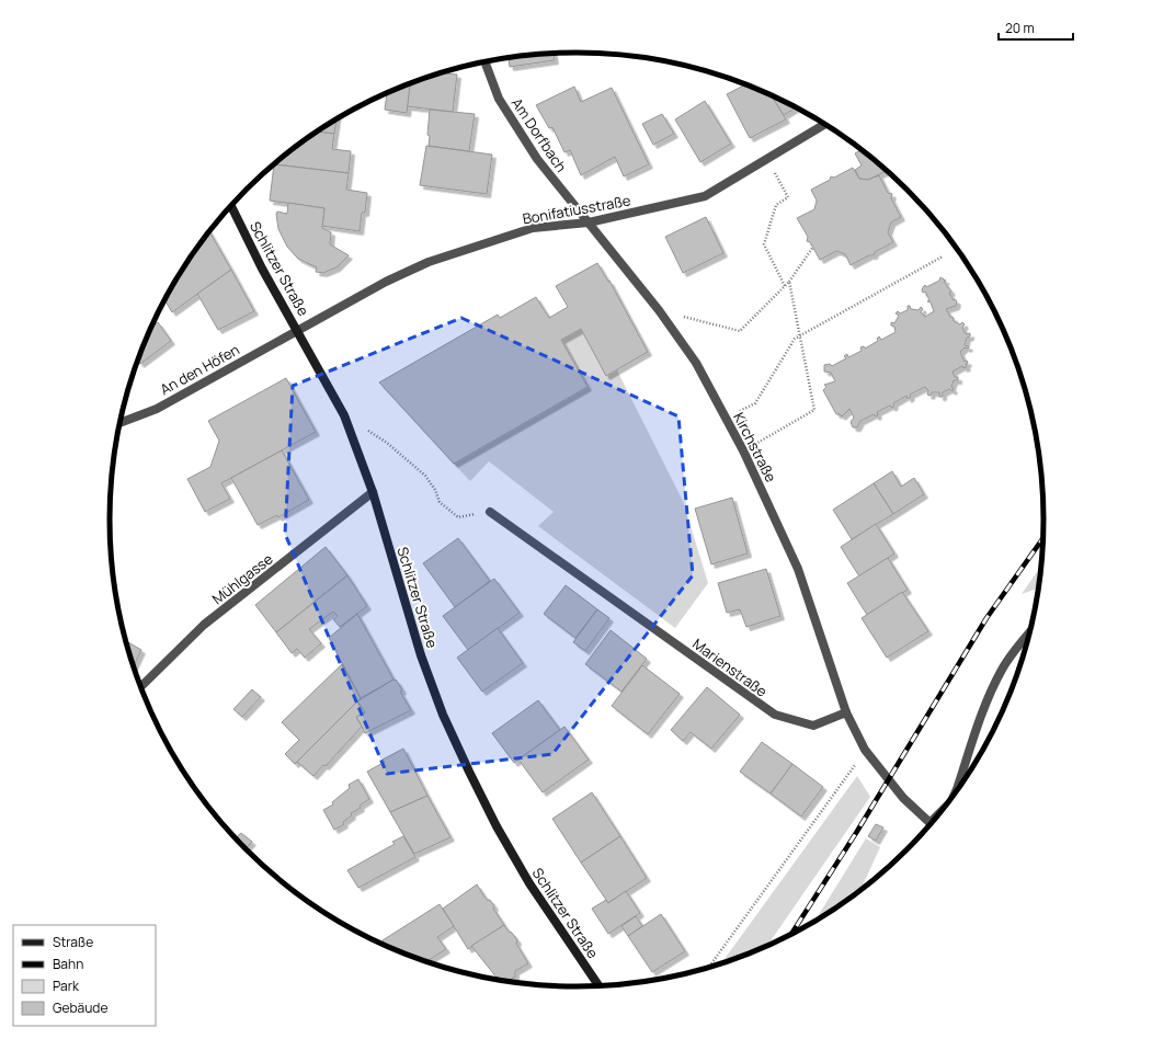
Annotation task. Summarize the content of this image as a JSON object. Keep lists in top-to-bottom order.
{
  "streets": {
    "main road": ["Schlitzer Straße"],
    "street": [
      "Am Dorfbach",
      "Bonifatiusstraße",
      "An den Höfen",
      "Kirchstraße",
      "Mühlgasse",
      "Marienstraße"
    ]
  },
  "crossings": [
    ["Am Dorfbach", "Bonifatiusstraße"],
    ["Am Dorfbach", "Kirchstraße"],
    ["Bonifatiusstraße", "Schlitzer Straße"],
    ["Bonifatiusstraße", "An den Höfen"],
    ["Bonifatiusstraße", "Kirchstraße"],
    ["Schlitzer Straße", "An den Höfen"],
    ["Schlitzer Straße", "Mühlgasse"],
    ["Kirchstraße", "Marienstraße"]
  ],
  "legend": [
    "Straße",
    "Bahn",
    "Park",
    "Gebäude"
  ],
  "scale_bar": "20 m"
}
